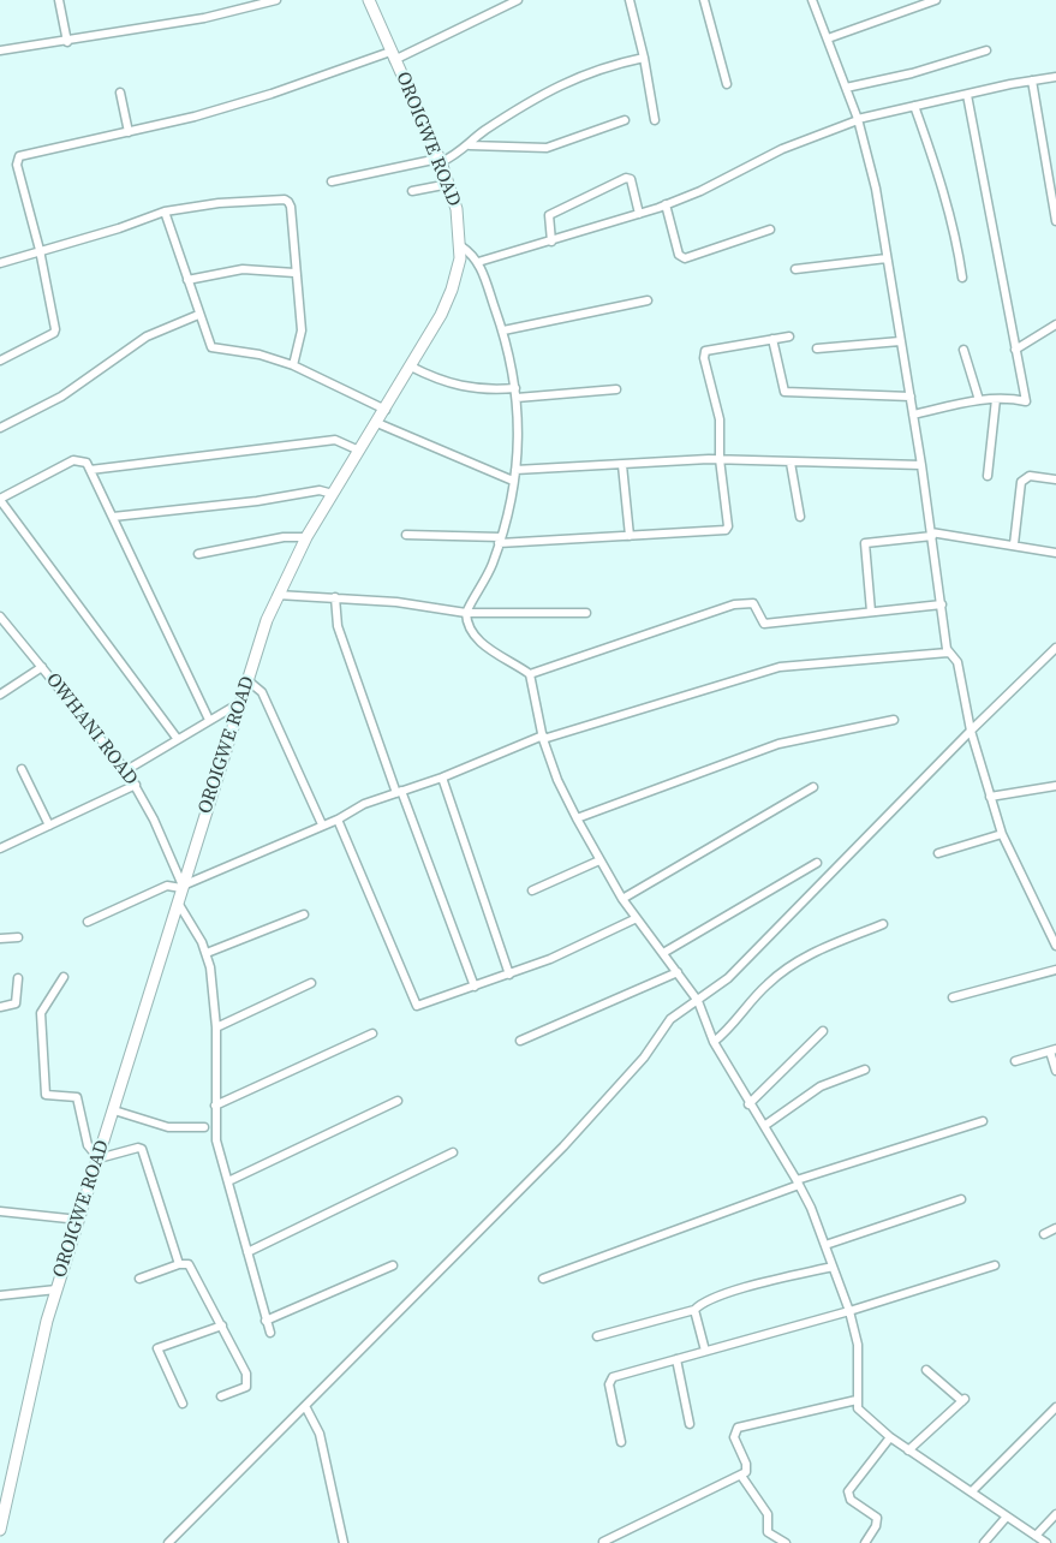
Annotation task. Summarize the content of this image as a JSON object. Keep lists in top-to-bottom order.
{
  "streets": {
    "street": ["OROIGWE ROAD", "OWHANI ROAD"]
  },
  "crossings": [
    ["OROIGWE ROAD", "OWHANI ROAD"]
  ]
}
